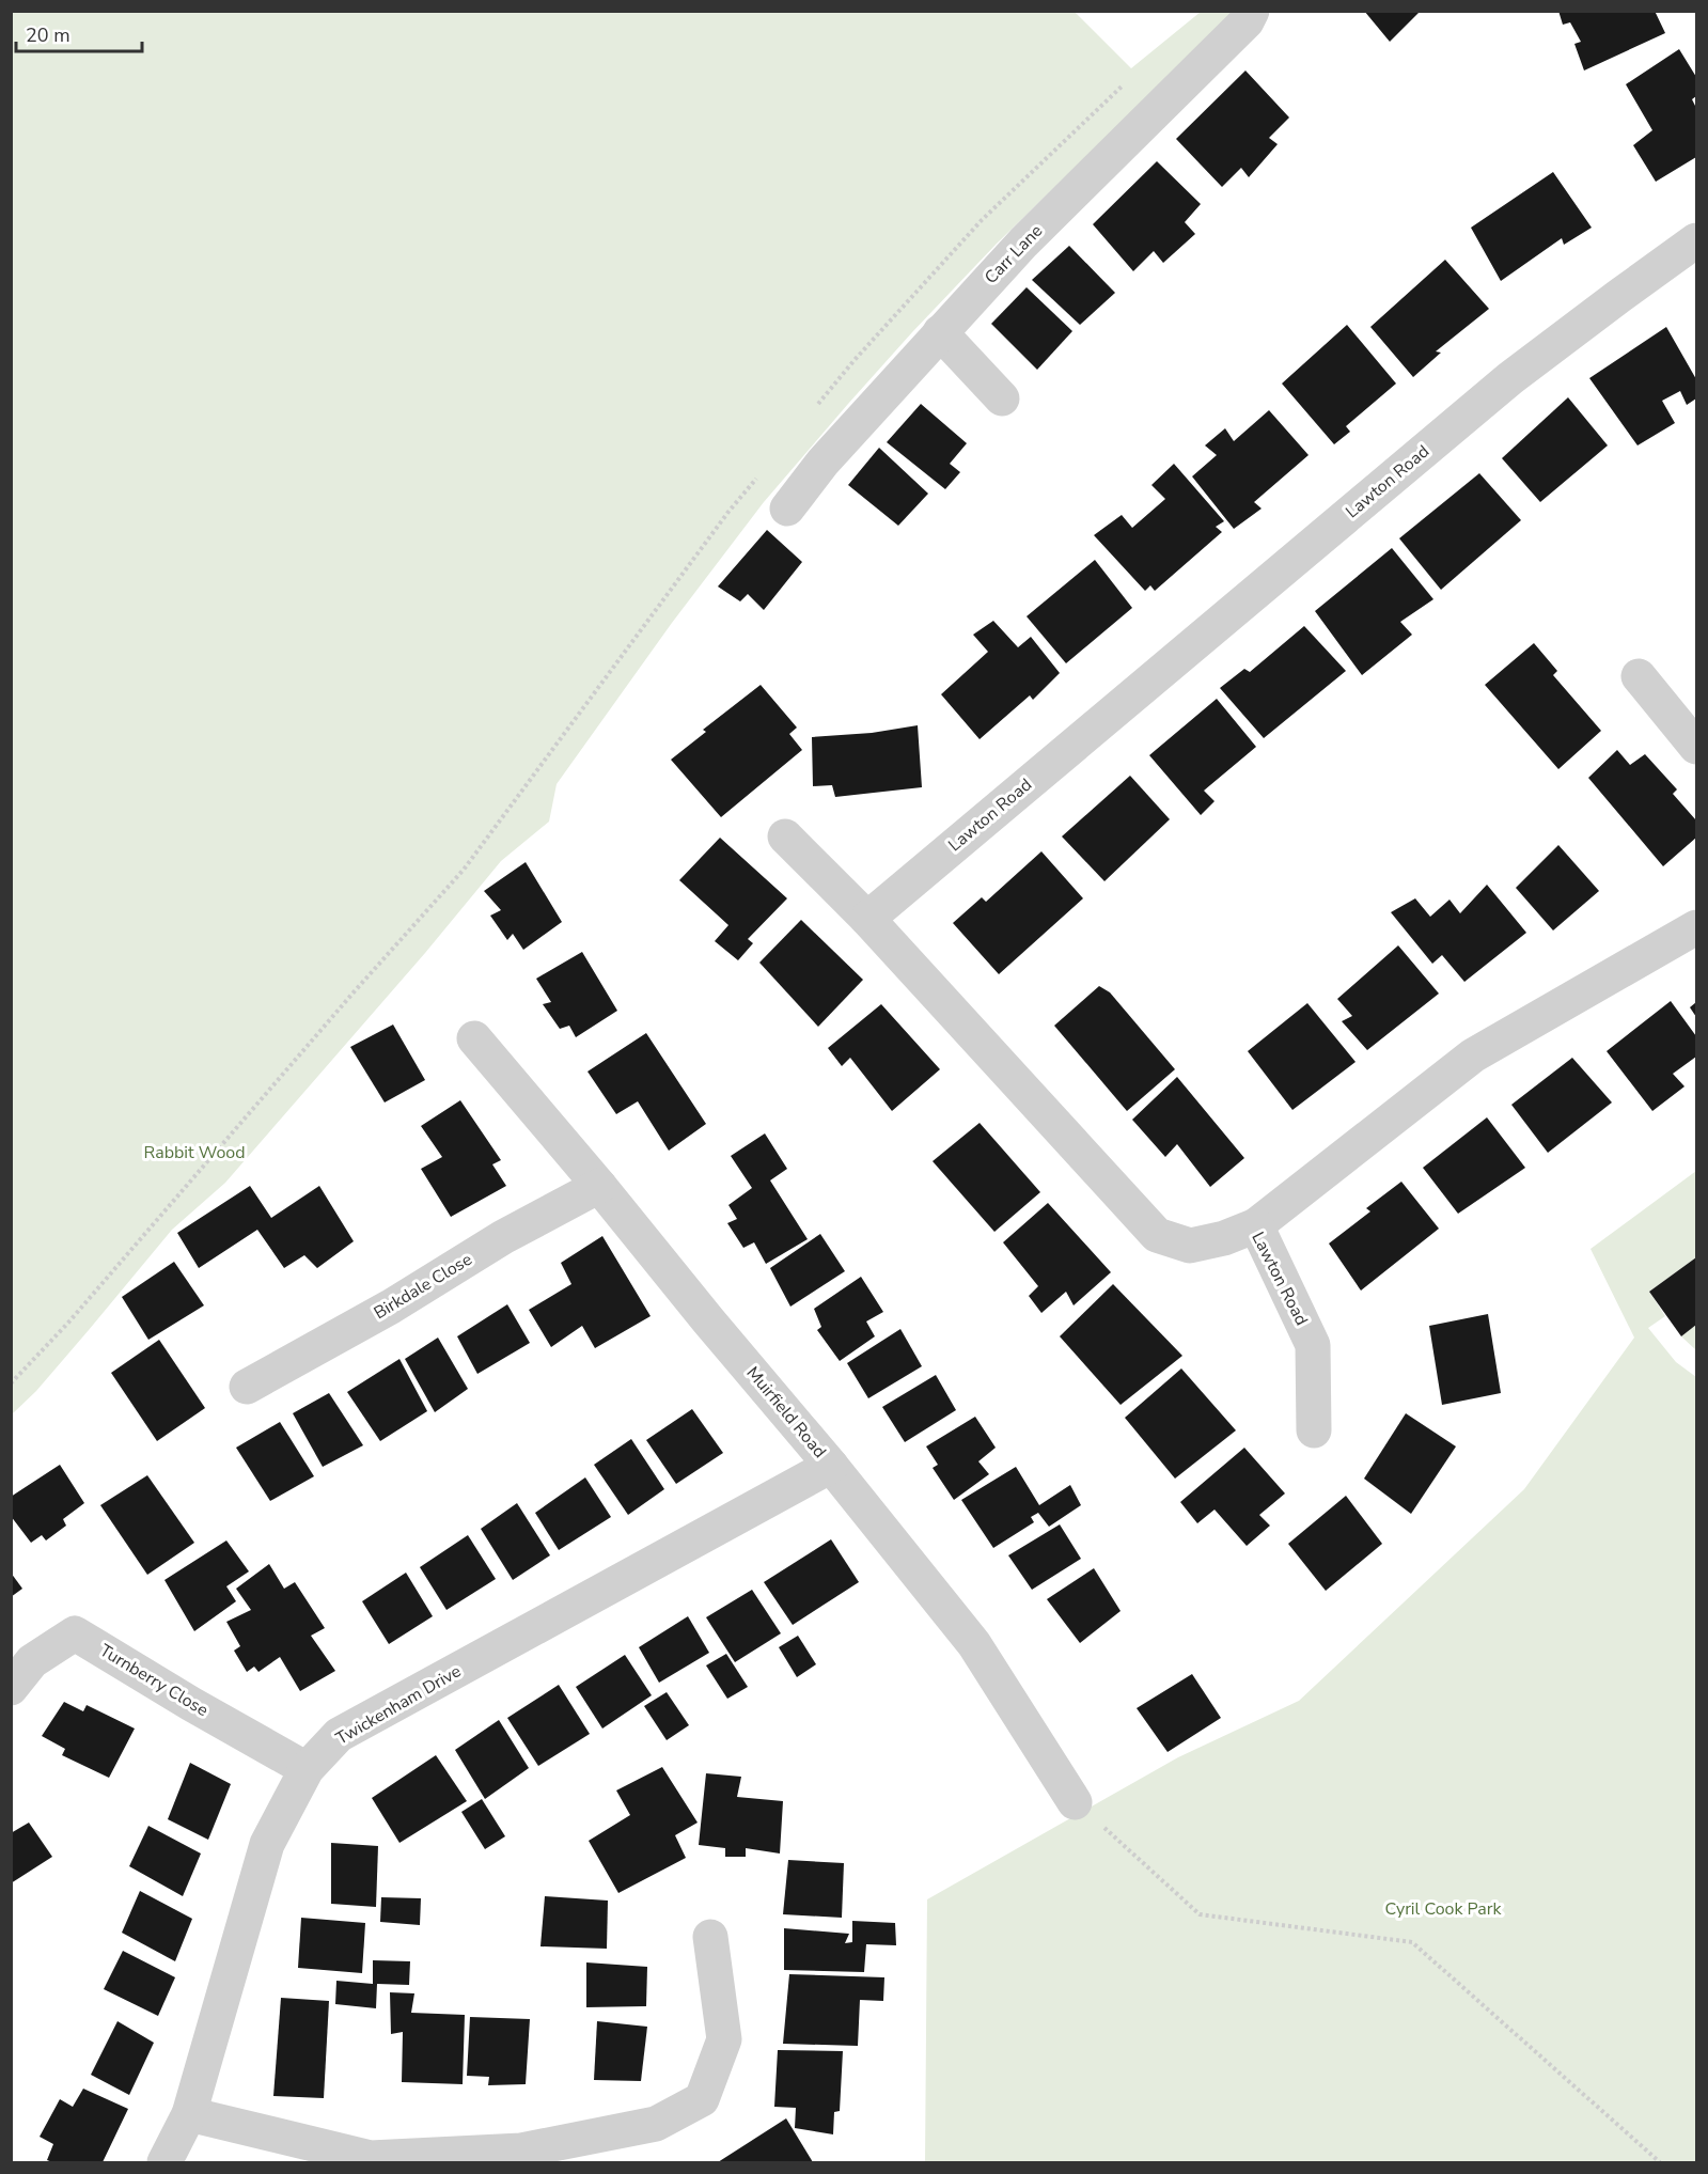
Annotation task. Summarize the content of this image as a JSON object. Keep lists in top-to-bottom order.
{
  "streets": {
    "street": [
      "Carr Lane",
      "Lawton Road",
      "Birkdale Close",
      "Muirfield Road",
      "Turnberry Close",
      "Twickenham Drive"
    ]
  },
  "crossings": [
    ["Birkdale Close", "Muirfield Road"],
    ["Muirfield Road", "Twickenham Drive"],
    ["Turnberry Close", "Twickenham Drive"]
  ],
  "parks": ["Rabbit Wood", "Cyril Cook Park"],
  "scale_bar": "20 m"
}
